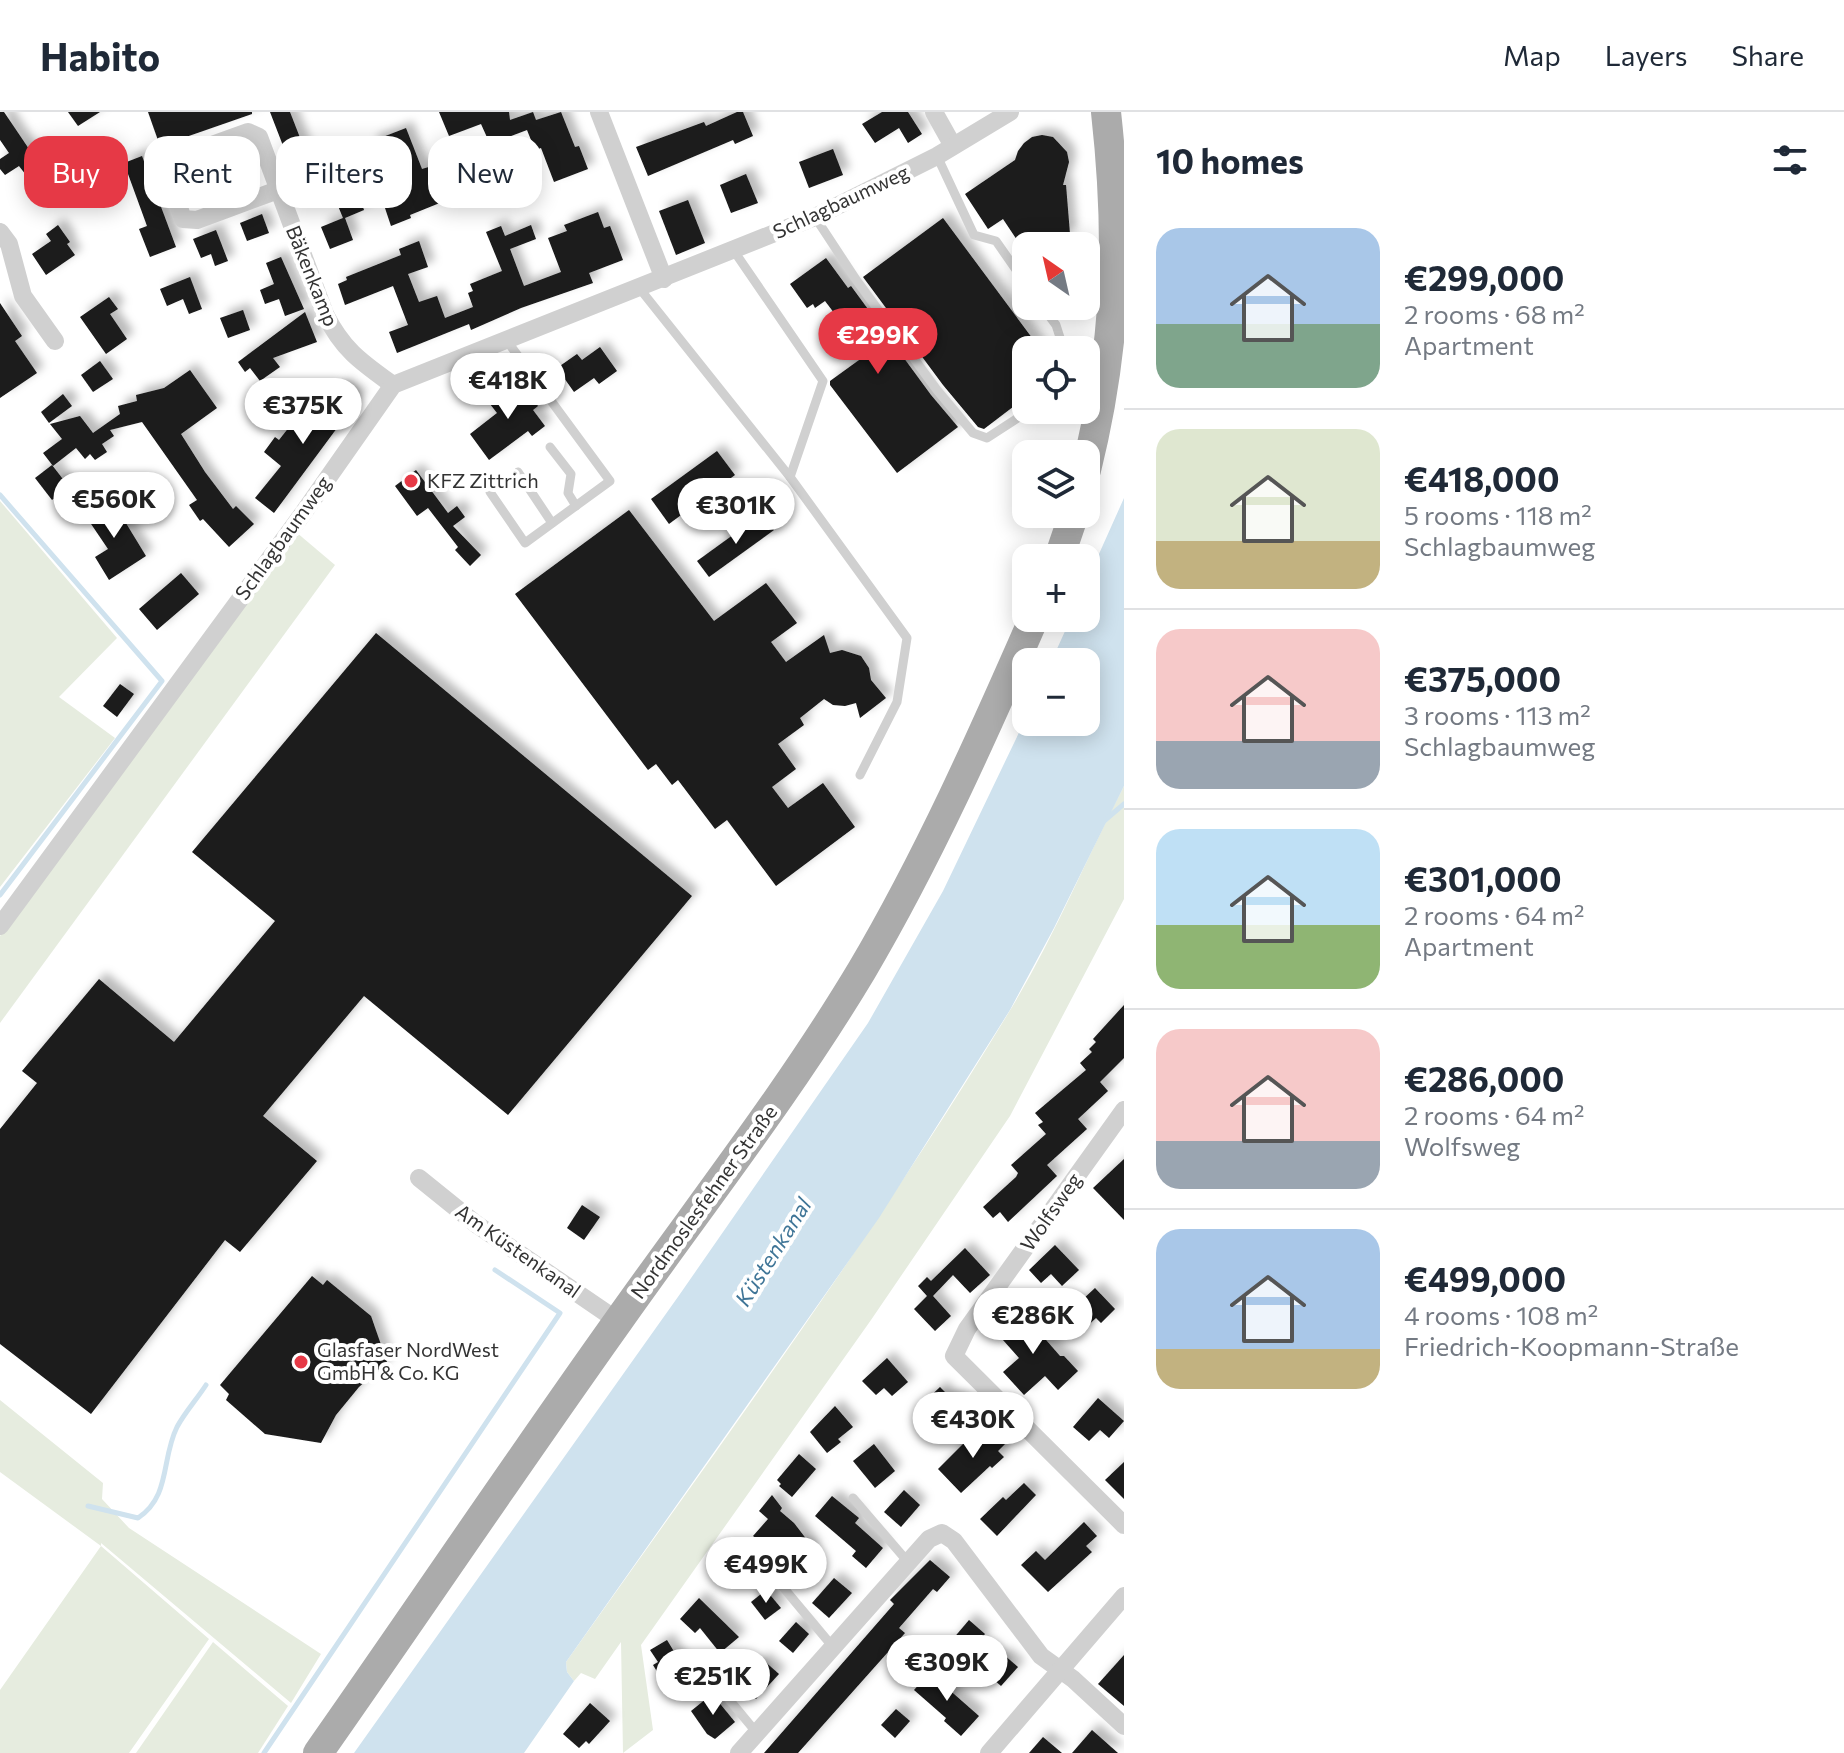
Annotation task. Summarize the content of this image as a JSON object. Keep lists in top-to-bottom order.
{
  "streets": {
    "main road": ["Nordmoslesfehner Straße"],
    "street": [
      "Schlagbaumweg",
      "Bäkenkamp",
      "Wolfsweg",
      "Am Küstenkanal"
    ]
  },
  "crossings": [
    ["Schlagbaumweg", "Bäkenkamp"],
    ["Nordmoslesfehner Straße", "Am Küstenkanal"]
  ],
  "water": ["Küstenkanal"],
  "places": ["KFZ Zittrich", "Glasfaser NordWest GmbH & Co. KG"],
  "north": "top left",
  "page": {
    "header": "Habito",
    "nav": ["Map", "Layers", "Share"],
    "heading": "10 homes",
    "chip": [
      "Buy",
      "Rent",
      "Filters",
      "New"
    ],
    "list": [
      {
        "name": "€299,000",
        "note": "2 rooms · 68 m² · Apartment"
      },
      {
        "name": "€418,000",
        "note": "5 rooms · 118 m² · Schlagbaumweg"
      },
      {
        "name": "€375,000",
        "note": "3 rooms · 113 m² · Schlagbaumweg"
      },
      {
        "name": "€301,000",
        "note": "2 rooms · 64 m² · Apartment"
      },
      {
        "name": "€286,000",
        "note": "2 rooms · 64 m² · Wolfsweg"
      },
      {
        "name": "€499,000",
        "note": "4 rooms · 108 m² · Friedrich-Koopmann-Straße"
      }
    ],
    "map_buttons": ["+", "−"],
    "price": [
      "€299K",
      "€418K",
      "€375K",
      "€560K",
      "€301K",
      "€286K",
      "€430K",
      "€499K",
      "€309K",
      "€251K"
    ]
  }
}
